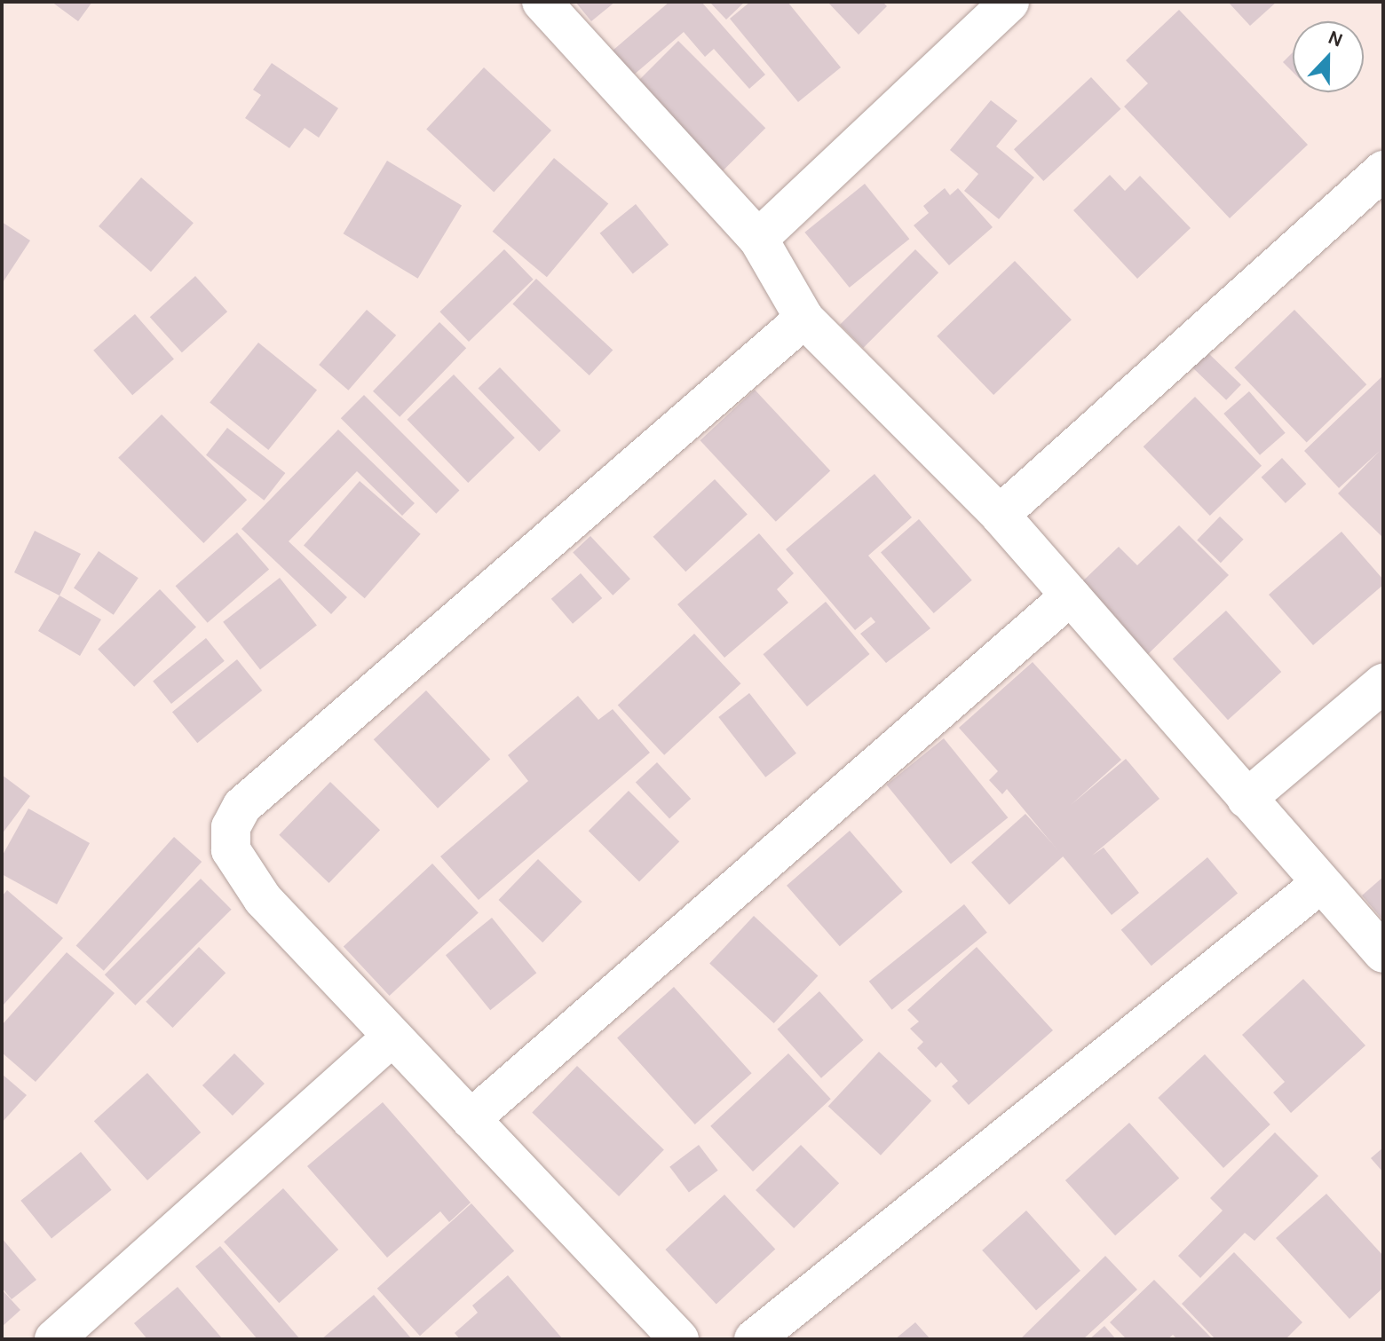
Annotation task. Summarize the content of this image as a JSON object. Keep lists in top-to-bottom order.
{
  "north": "top"
}
